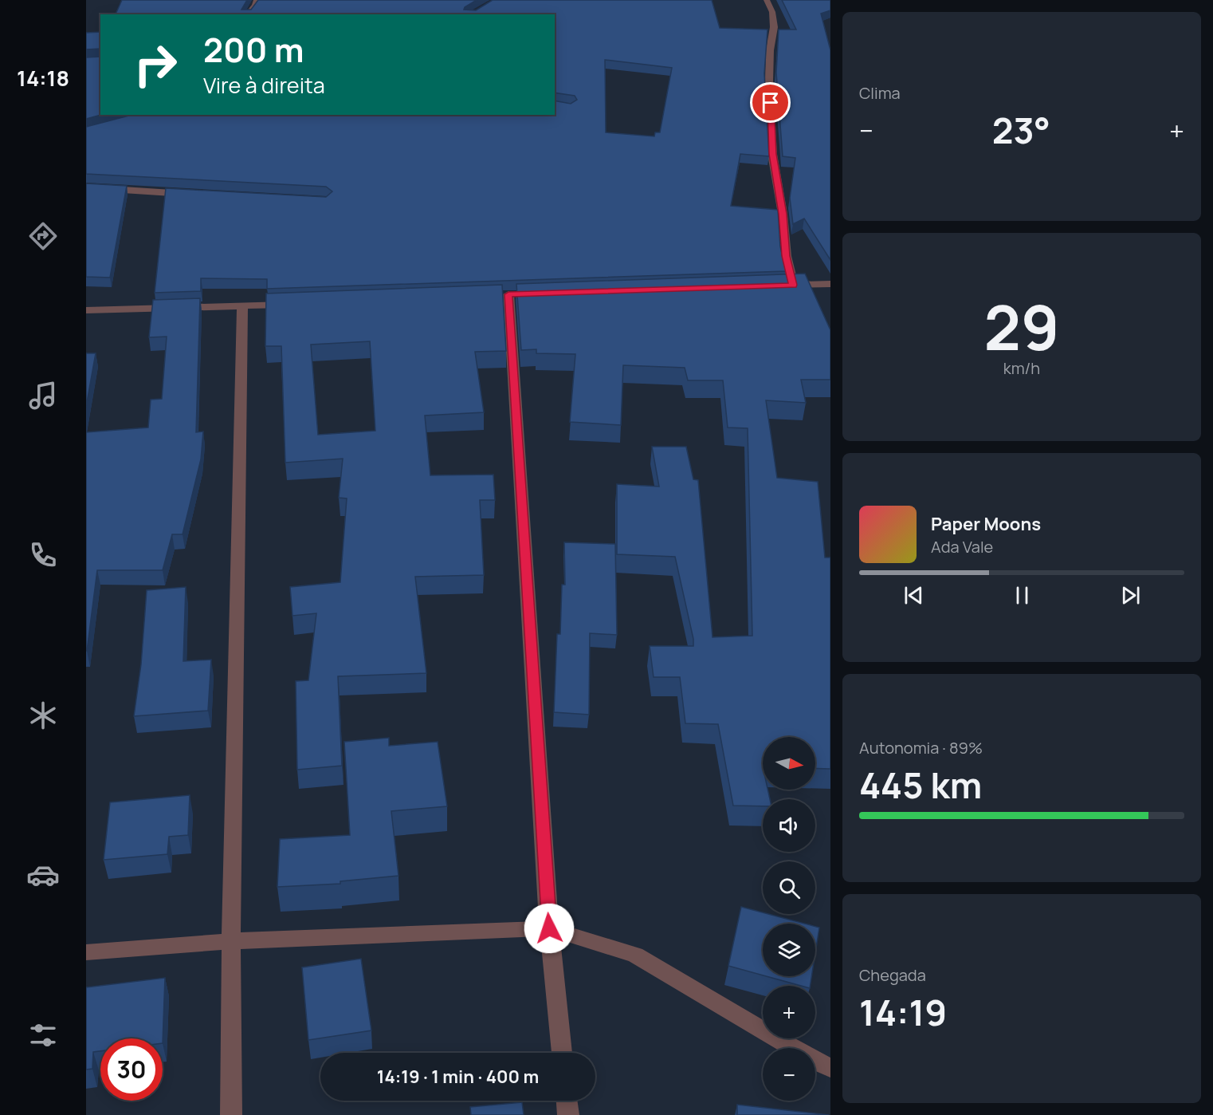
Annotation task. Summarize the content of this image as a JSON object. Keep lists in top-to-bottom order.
{
  "north": "right",
  "page": {
    "tabs": "14:18",
    "tile": [
      "Clima",
      ["29", "km/h"],
      ["Autonomia · 89%", "445 km"],
      ["Chegada", "14:19"]
    ],
    "turn": ["200 m", "Vire à direita"],
    "heat": ["−", "23°", "+"],
    "song": ["Paper Moons", "Ada Vale"],
    "map_buttons": ["+", "−"],
    "limit": "30",
    "trip": "14:19 · 1 min · 400 m"
  }
}
